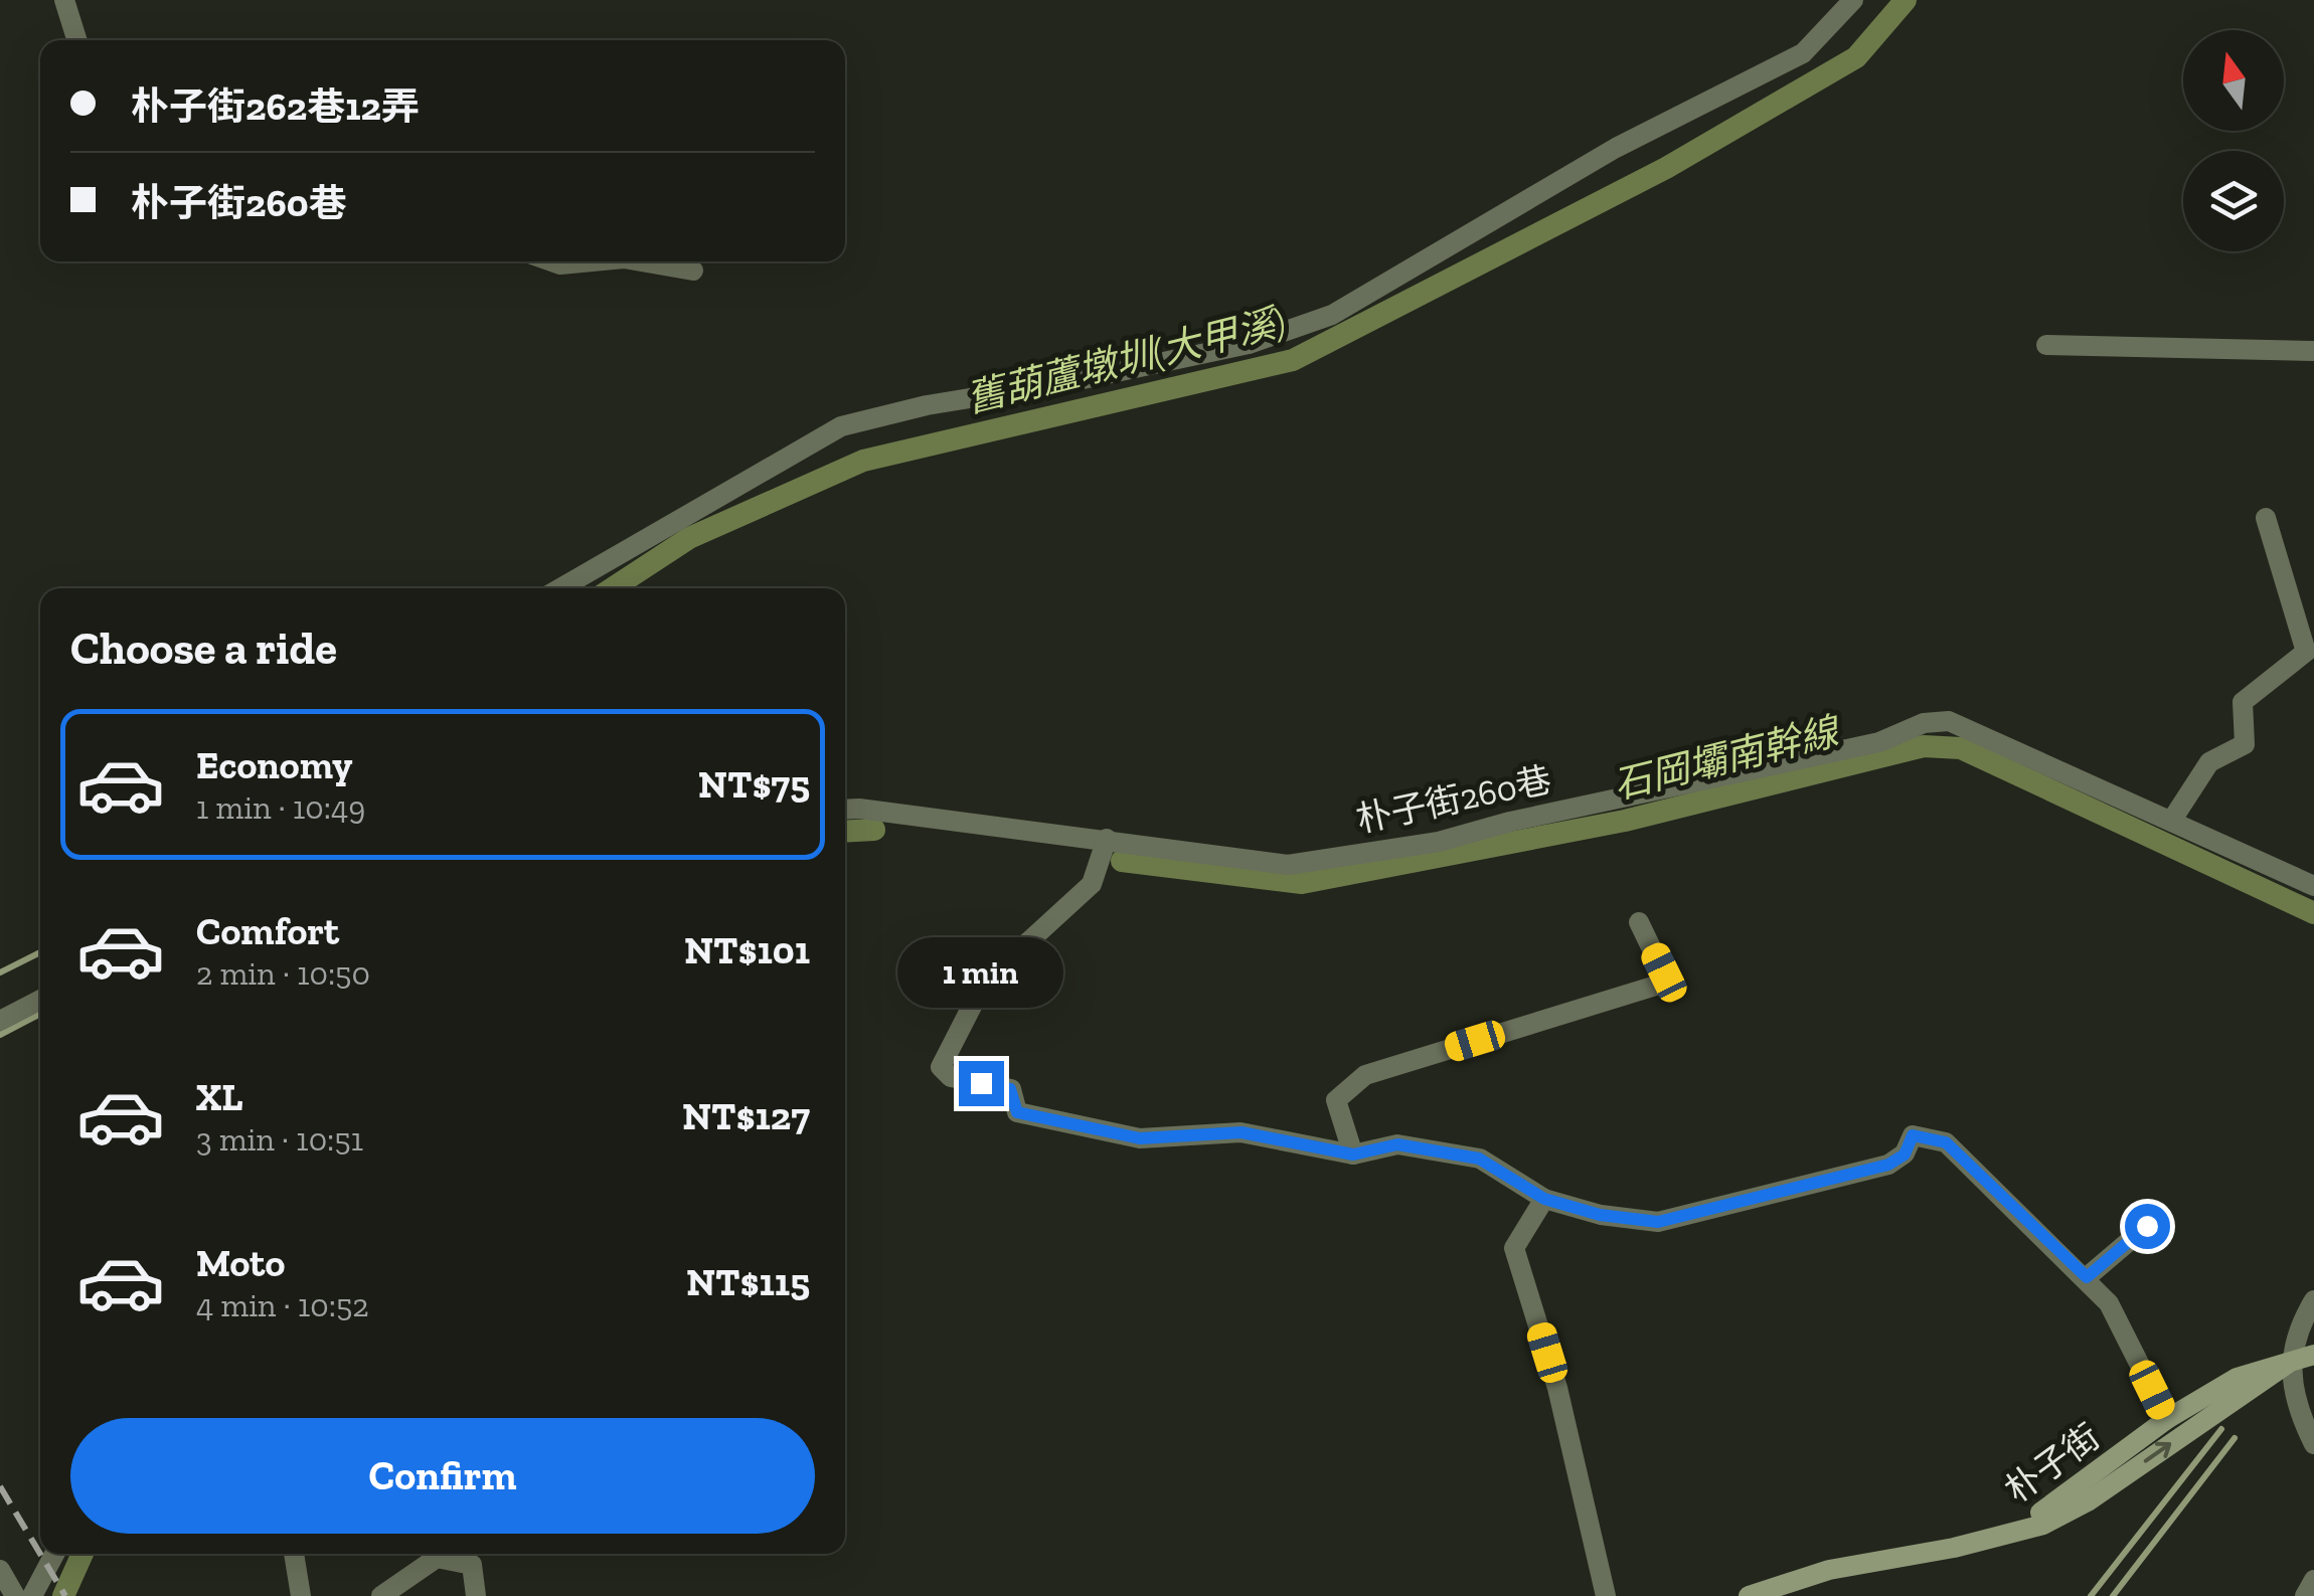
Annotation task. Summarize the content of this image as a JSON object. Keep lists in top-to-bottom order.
{
  "streets": {
    "street": ["朴子街260巷", "朴子街"]
  },
  "water": ["舊葫蘆墩圳(大甲溪)", "石岡壩南幹線"],
  "north": "top",
  "page": {
    "banner": ["朴子街262巷12弄", "朴子街260巷"],
    "heading": "Choose a ride",
    "list": [
      {
        "name": "Economy",
        "note": "1 min · 10:49",
        "value": "NT$75"
      },
      {
        "name": "Comfort",
        "note": "2 min · 10:50",
        "value": "NT$101"
      },
      {
        "name": "XL",
        "note": "3 min · 10:51",
        "value": "NT$127"
      },
      {
        "name": "Moto",
        "note": "4 min · 10:52",
        "value": "NT$115"
      }
    ],
    "bubble": "1 min",
    "buttons": "Confirm"
  }
}
